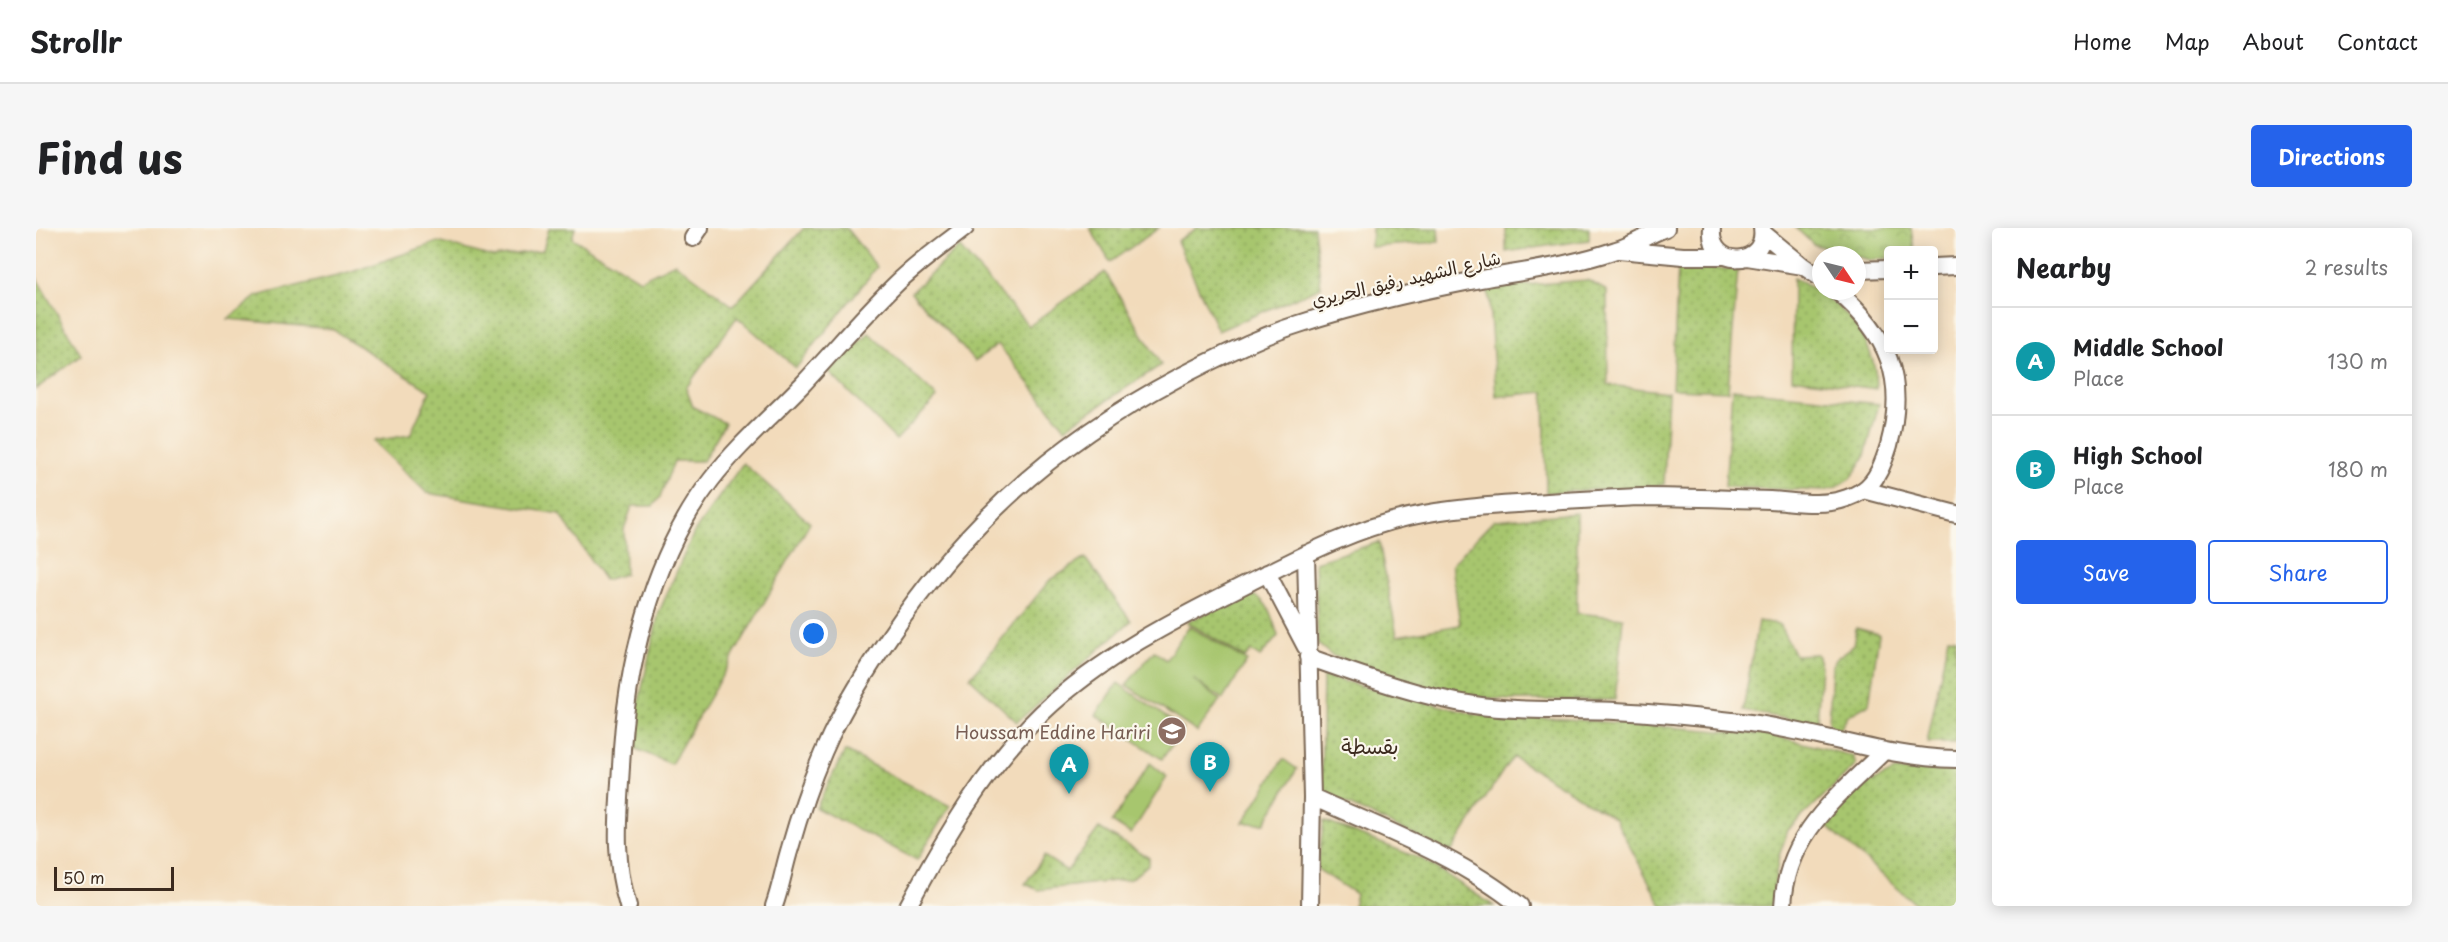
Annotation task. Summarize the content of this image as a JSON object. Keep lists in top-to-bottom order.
{
  "streets": {
    "street": ["شارع الشهيد رفيق الحريري"]
  },
  "districts": ["بقسطة"],
  "places": {
    "school or university": ["Houssam Eddine Hariri"]
  },
  "scale_bar": "50 m",
  "north": "bottom right",
  "page": {
    "header": "Strollr",
    "nav": [
      "Home",
      "Map",
      "About",
      "Contact"
    ],
    "title": "Find us",
    "buttons": [
      "Directions",
      ["Save", "Share"]
    ],
    "heading": ["Nearby", "2 results"],
    "map_buttons": ["+", "−"],
    "list": [
      {
        "mark": "A",
        "name": "Middle School",
        "note": "Place",
        "value": "130 m"
      },
      {
        "mark": "B",
        "name": "High School",
        "note": "Place",
        "value": "180 m"
      }
    ],
    "pins": ["B", "A"],
    "scale": "50 m"
  }
}
